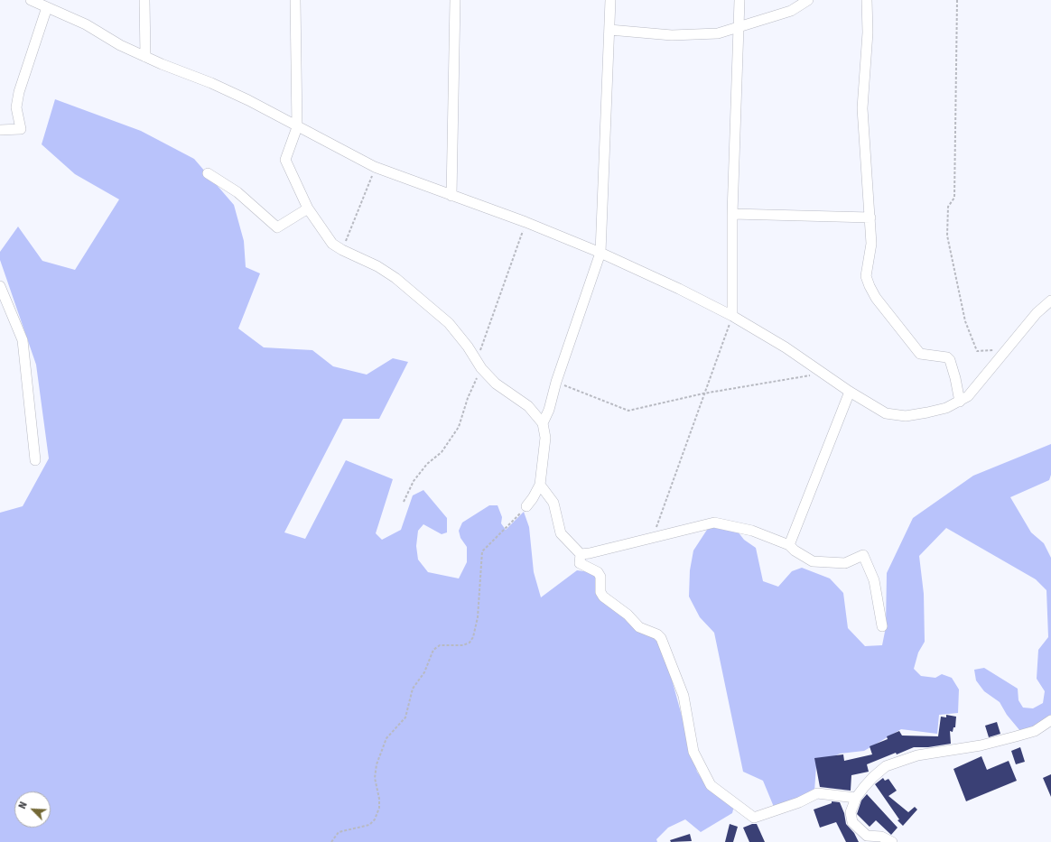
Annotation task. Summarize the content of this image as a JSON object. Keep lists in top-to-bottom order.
{
  "north": "top left"
}
